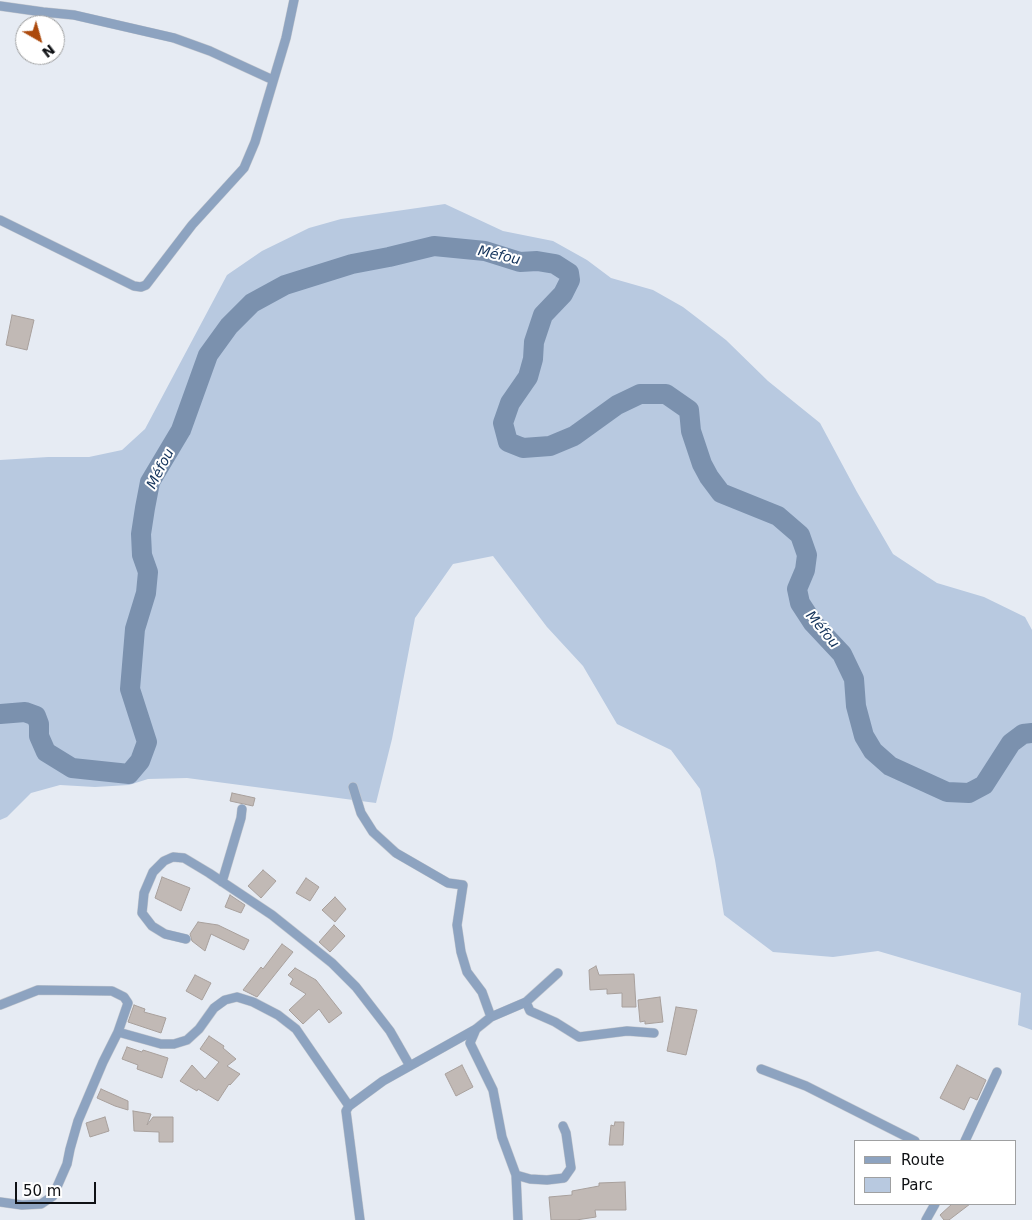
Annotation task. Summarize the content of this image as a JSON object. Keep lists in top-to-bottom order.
{
  "water": ["Méfou"],
  "legend": ["Route", "Parc"],
  "scale_bar": "50 m",
  "north": "bottom right"
}
